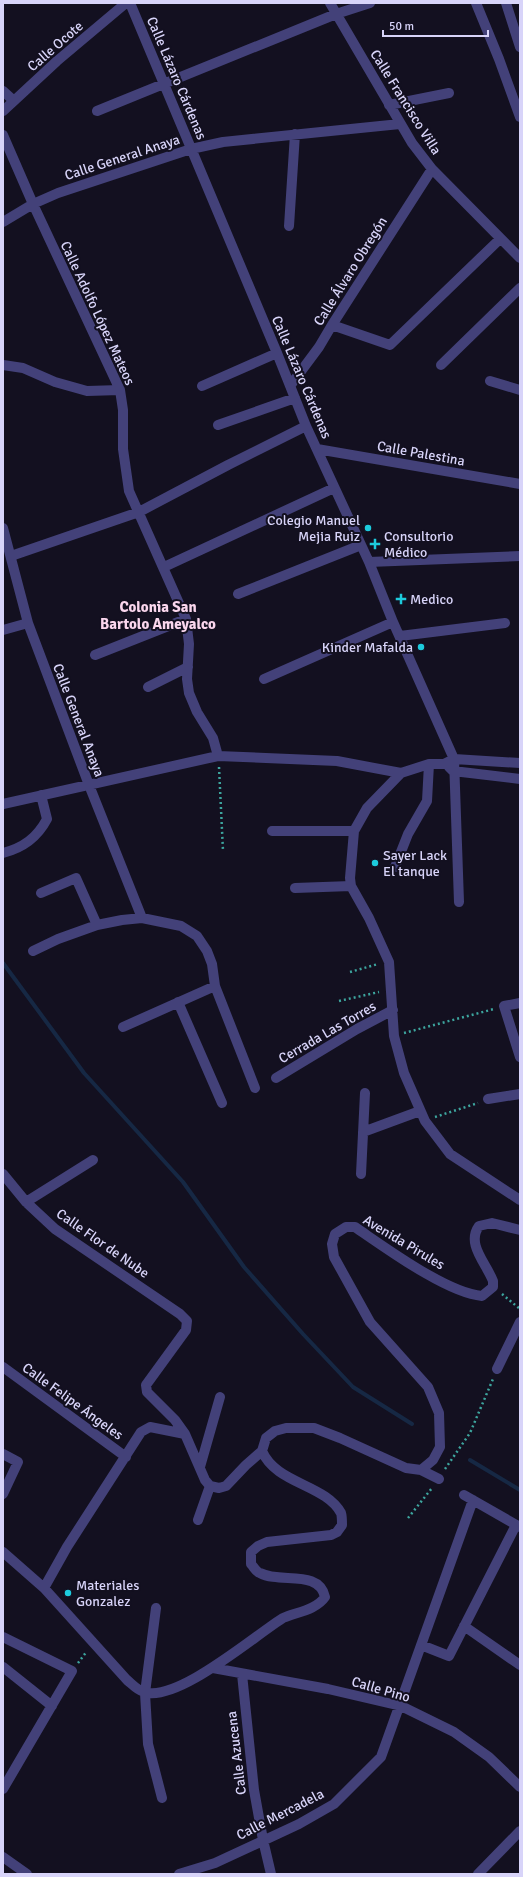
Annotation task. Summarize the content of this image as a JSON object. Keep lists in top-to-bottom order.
{
  "streets": {
    "street": [
      "Calle Ocote",
      "Calle Lázaro Cárdenas",
      "Calle Francisco Villa",
      "Calle General Anaya",
      "Calle Álvaro Obregón",
      "Calle Adolfo López Mateos",
      "Calle Palestina",
      "Cerrada Las Torres",
      "Avenida Pirules",
      "Calle Flor de Nube",
      "Calle Felipe Ángeles",
      "Calle Pino",
      "Calle Azucena",
      "Calle Mercadela"
    ]
  },
  "crossings": [
    ["Calle Lázaro Cárdenas", "Calle General Anaya"],
    ["Calle Lázaro Cárdenas", "Calle Álvaro Obregón"],
    ["Calle Lázaro Cárdenas", "Calle Palestina"],
    ["Calle Francisco Villa", "Calle General Anaya"],
    ["Calle Francisco Villa", "Calle Álvaro Obregón"],
    ["Calle General Anaya", "Calle Adolfo López Mateos"],
    ["Calle Pino", "Calle Azucena"],
    ["Calle Pino", "Calle Mercadela"],
    ["Calle Azucena", "Calle Mercadela"]
  ],
  "districts": ["Colonia San Bartolo Ameyalco"],
  "places": {
    "other": [
      "Colegio Manuel Mejia Ruiz",
      "Kinder Mafalda",
      "Sayer Lack El tanque",
      "Materiales Gonzalez"
    ],
    "health": ["Consultorio Médico", "Medico"]
  },
  "scale_bar": "50 m"
}
